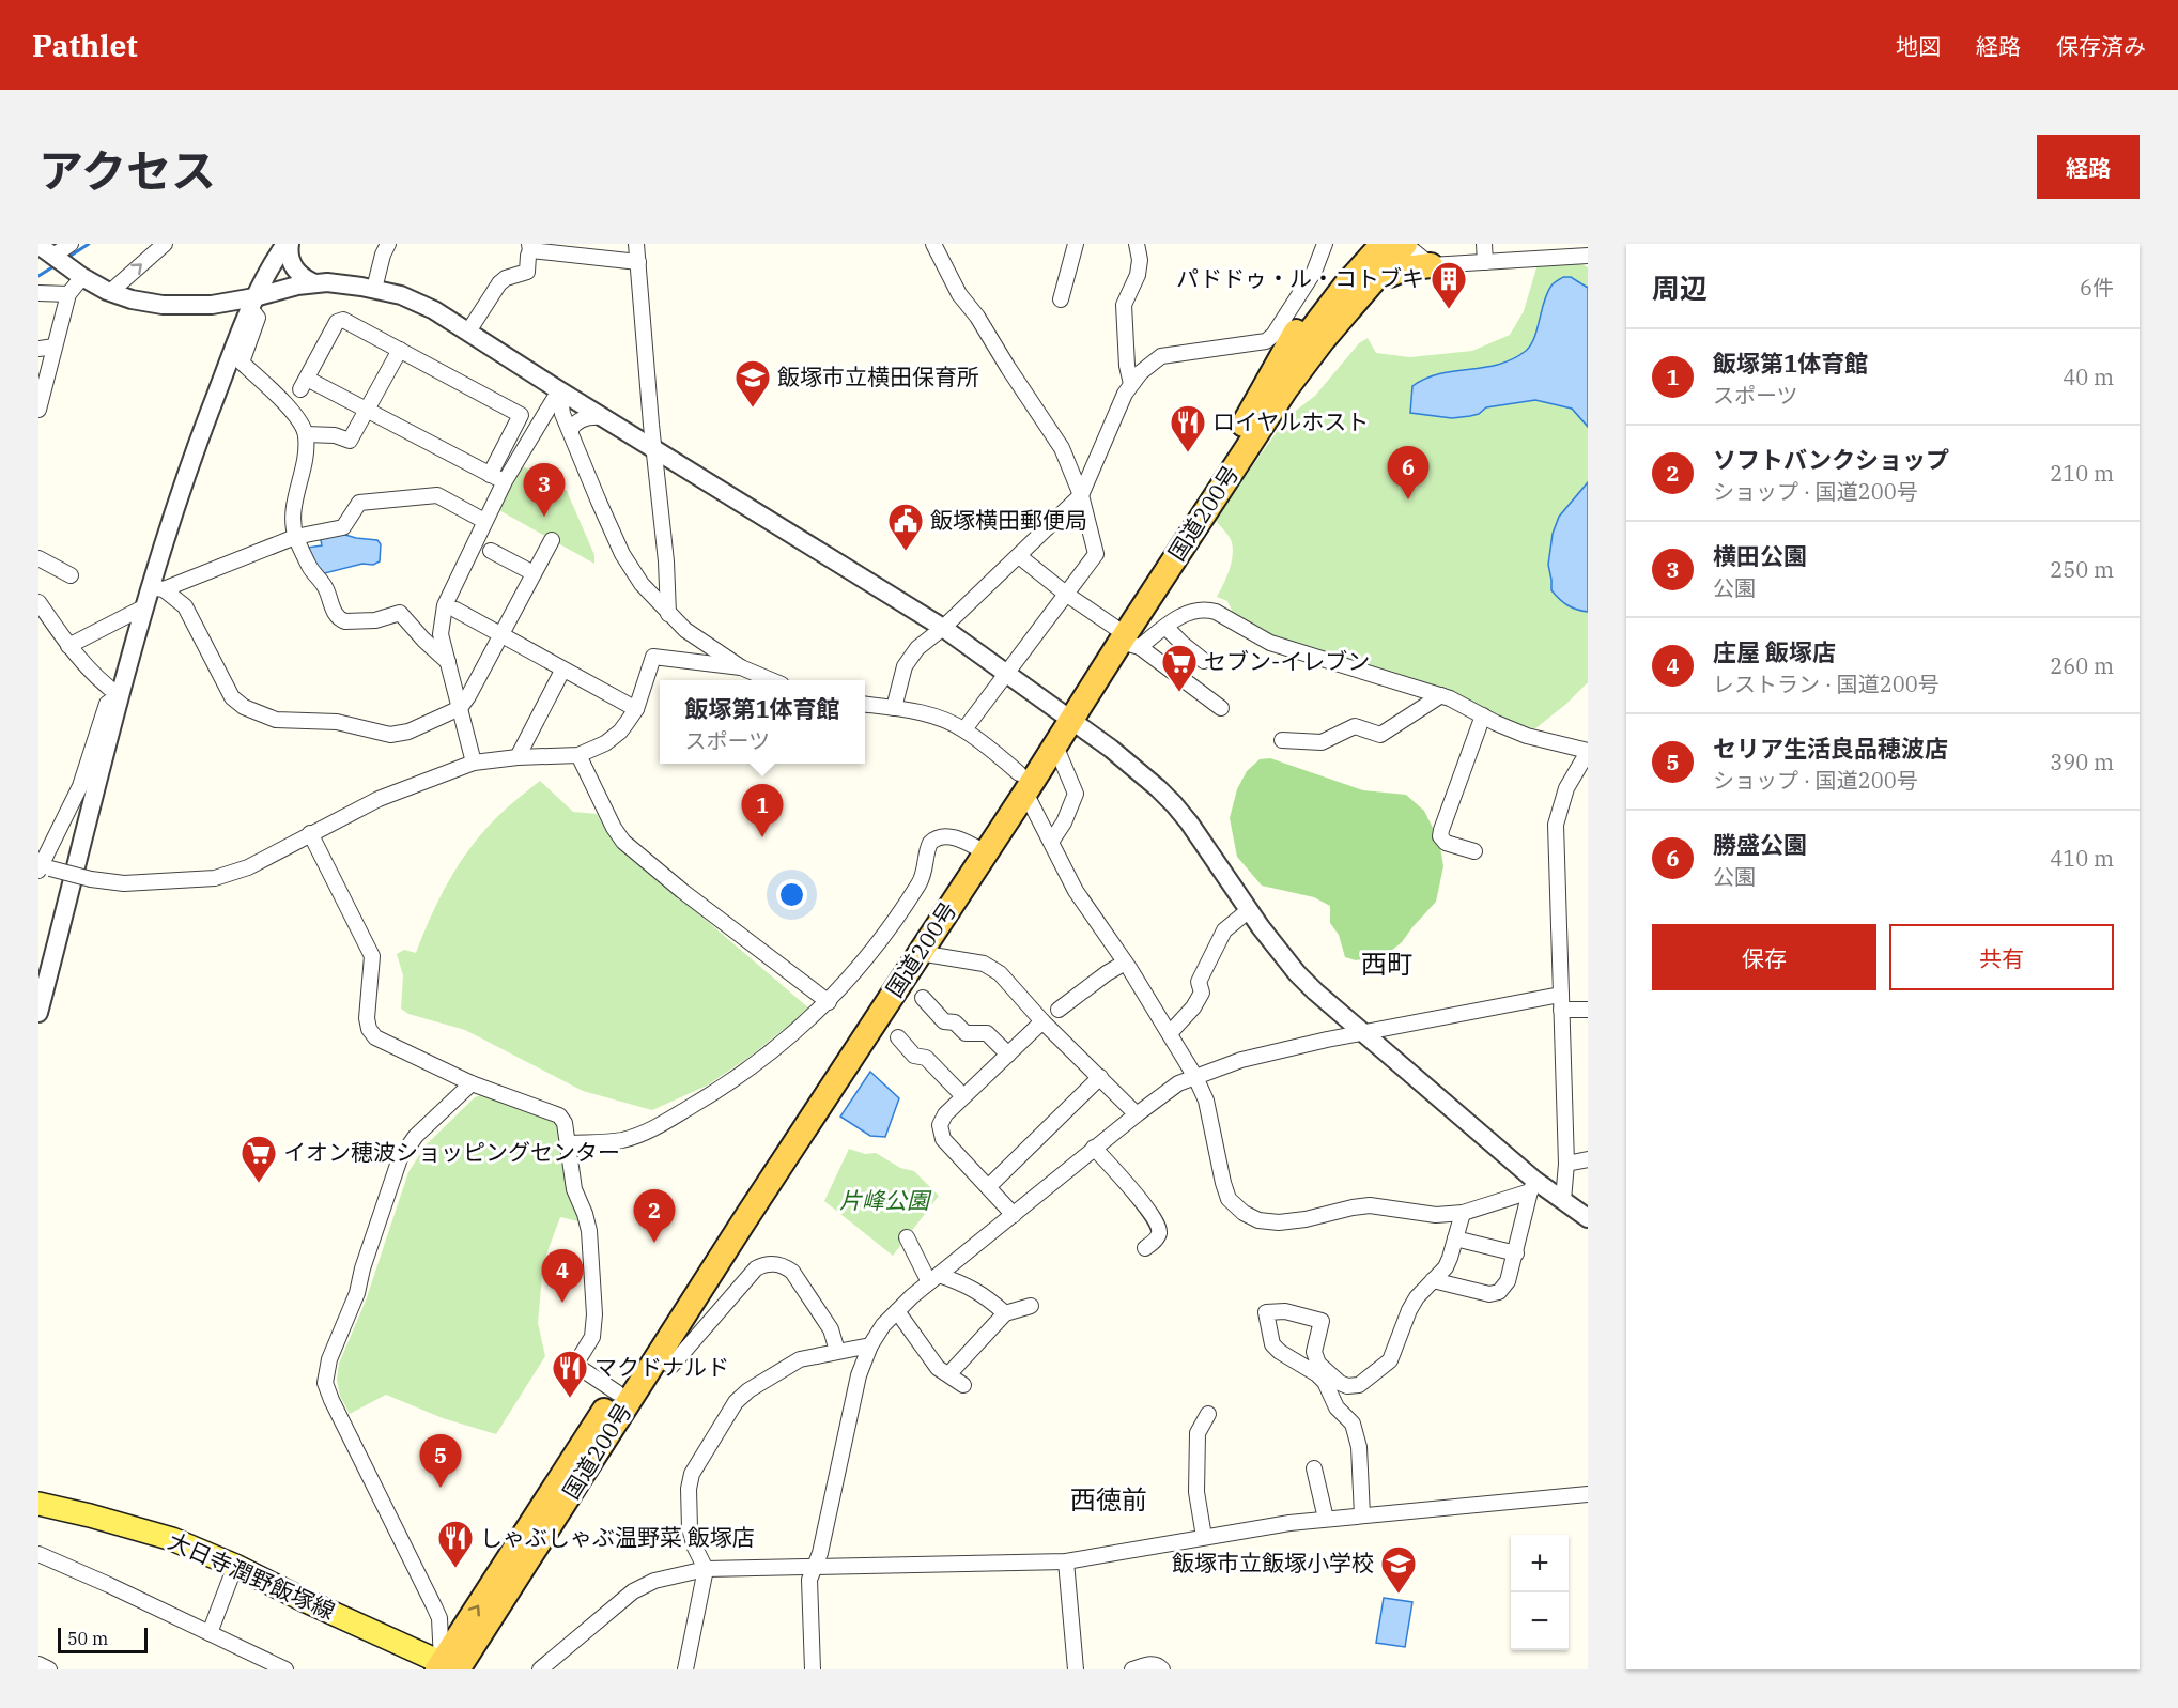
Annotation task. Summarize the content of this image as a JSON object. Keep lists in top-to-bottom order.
{
  "streets": {
    "highway": ["国道200号"],
    "main road": ["大日寺潤野飯塚線"]
  },
  "crossings": [
    ["国道200号", "大日寺潤野飯塚線"]
  ],
  "districts": ["西町", "西徳前"],
  "parks": ["片峰公園"],
  "places": {
    "building": ["パドドゥ・ル・コトブキ"],
    "school or university": ["飯塚市立横田保育所", "飯塚市立飯塚小学校"],
    "restaurant": ["ロイヤルホスト", "マクドナルド", "しゃぶしゃぶ温野菜 飯塚店"],
    "public building": ["飯塚横田郵便局"],
    "supermarket": ["セブン-イレブン", "イオン穂波ショッピングセンター"]
  },
  "scale_bar": "50 m",
  "page": {
    "header": "Pathlet",
    "nav": ["地図", "経路", "保存済み"],
    "title": "アクセス",
    "buttons": [
      "経路",
      ["保存", "共有"]
    ],
    "heading": ["周辺", "6件"],
    "list": [
      {
        "mark": "1",
        "name": "飯塚第1体育館",
        "note": "スポーツ",
        "value": "40 m"
      },
      {
        "mark": "2",
        "name": "ソフトバンクショップ",
        "note": "ショップ · 国道200号",
        "value": "210 m"
      },
      {
        "mark": "3",
        "name": "横田公園",
        "note": "公園",
        "value": "250 m"
      },
      {
        "mark": "4",
        "name": "庄屋 飯塚店",
        "note": "レストラン · 国道200号",
        "value": "260 m"
      },
      {
        "mark": "5",
        "name": "セリア生活良品穂波店",
        "note": "ショップ · 国道200号",
        "value": "390 m"
      },
      {
        "mark": "6",
        "name": "勝盛公園",
        "note": "公園",
        "value": "410 m"
      }
    ],
    "pins": [
      "6",
      "3",
      "1",
      "2",
      "4",
      "5"
    ],
    "popup": ["飯塚第1体育館", "スポーツ"],
    "map_buttons": ["+", "−"],
    "scale": "50 m"
  }
}
